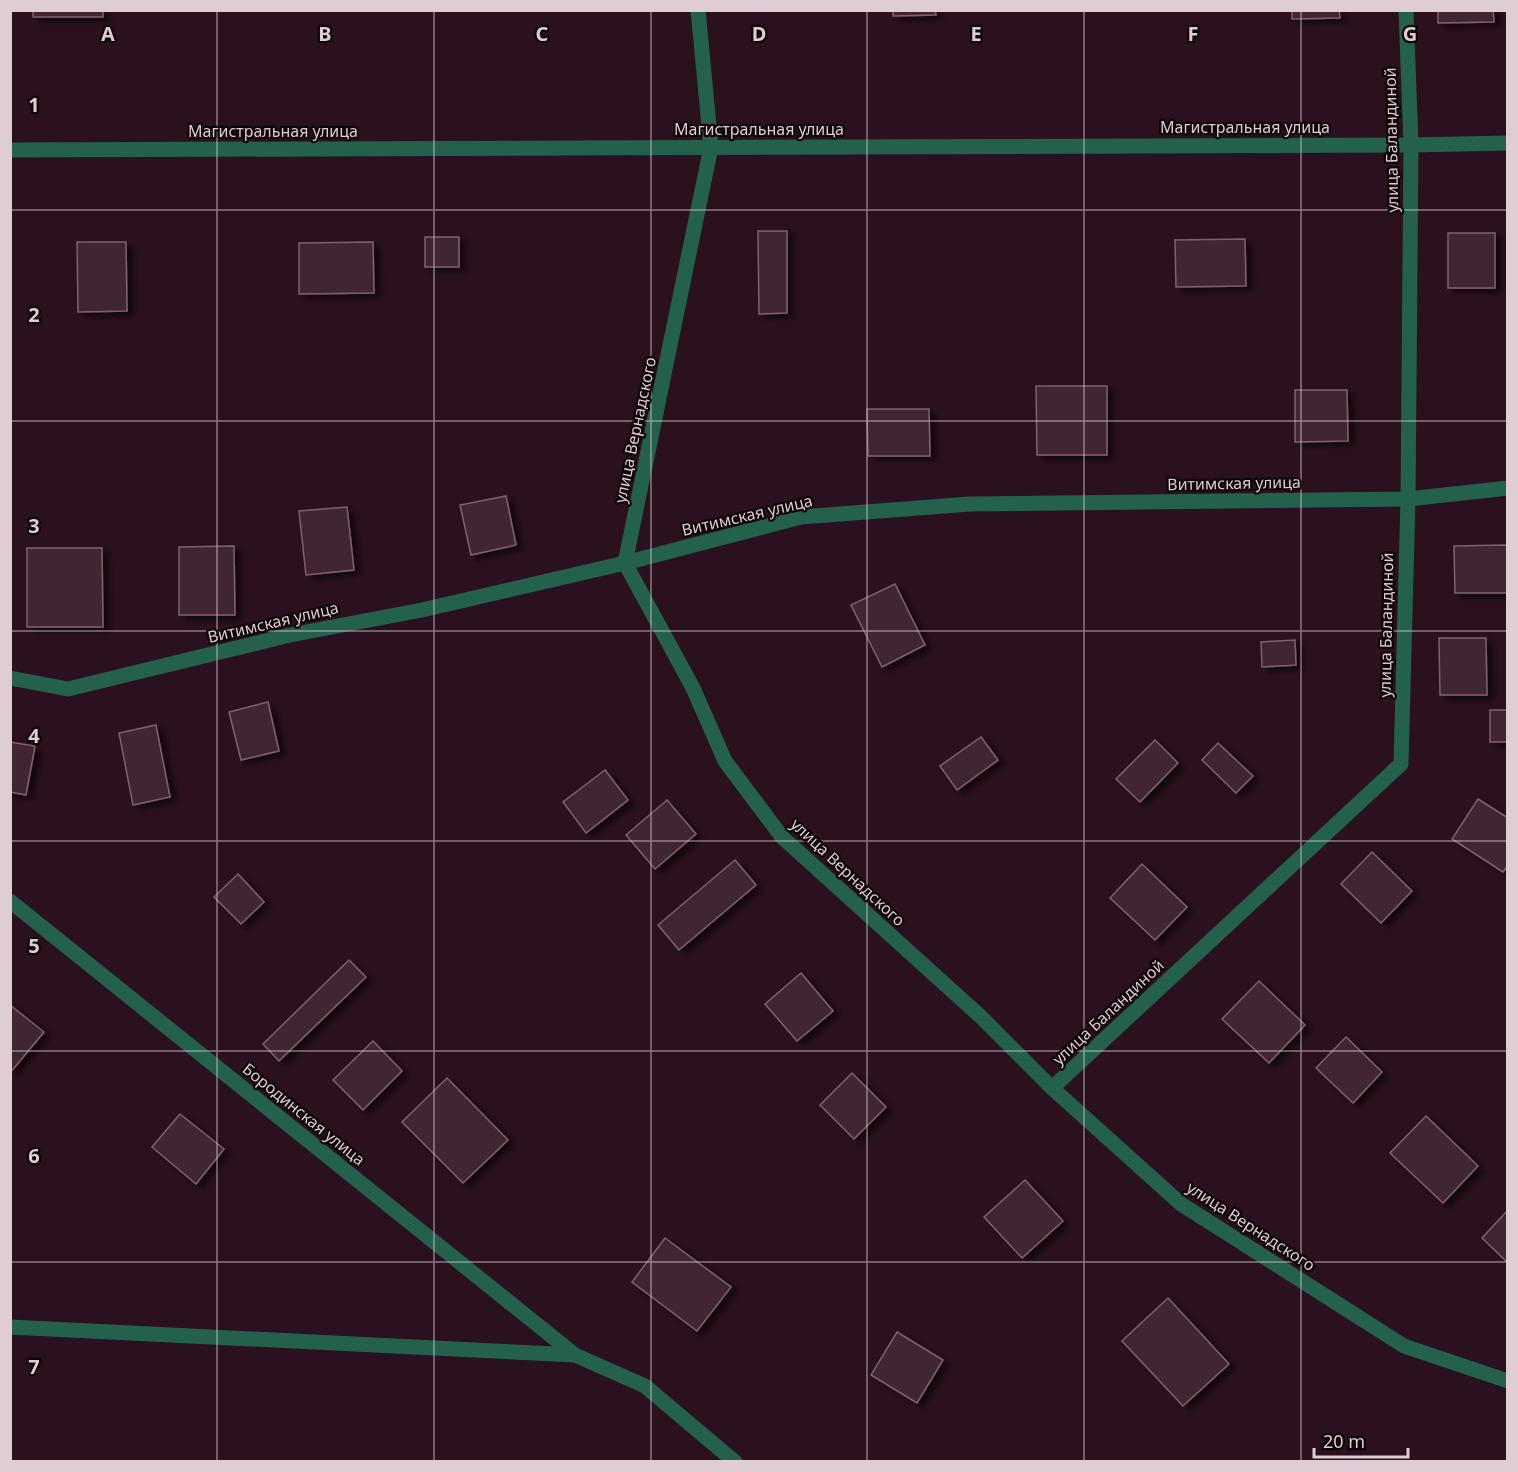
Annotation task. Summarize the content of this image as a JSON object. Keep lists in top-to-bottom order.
{
  "streets": {
    "street": [
      "Магистральная улица",
      "улица Баландиной",
      "улица Вернадского",
      "Витимская улица",
      "Бородинская улица"
    ]
  },
  "crossings": [
    ["Магистральная улица", "улица Баландиной"],
    ["Магистральная улица", "улица Вернадского"],
    ["улица Баландиной", "улица Вернадского"],
    ["улица Баландиной", "Витимская улица"],
    ["улица Вернадского", "Витимская улица"]
  ],
  "scale_bar": "20 m",
  "grid": {
    "columns": [
      "A",
      "B",
      "C",
      "D",
      "E",
      "F",
      "G"
    ],
    "rows": [
      "1",
      "2",
      "3",
      "4",
      "5",
      "6",
      "7"
    ]
  }
}
